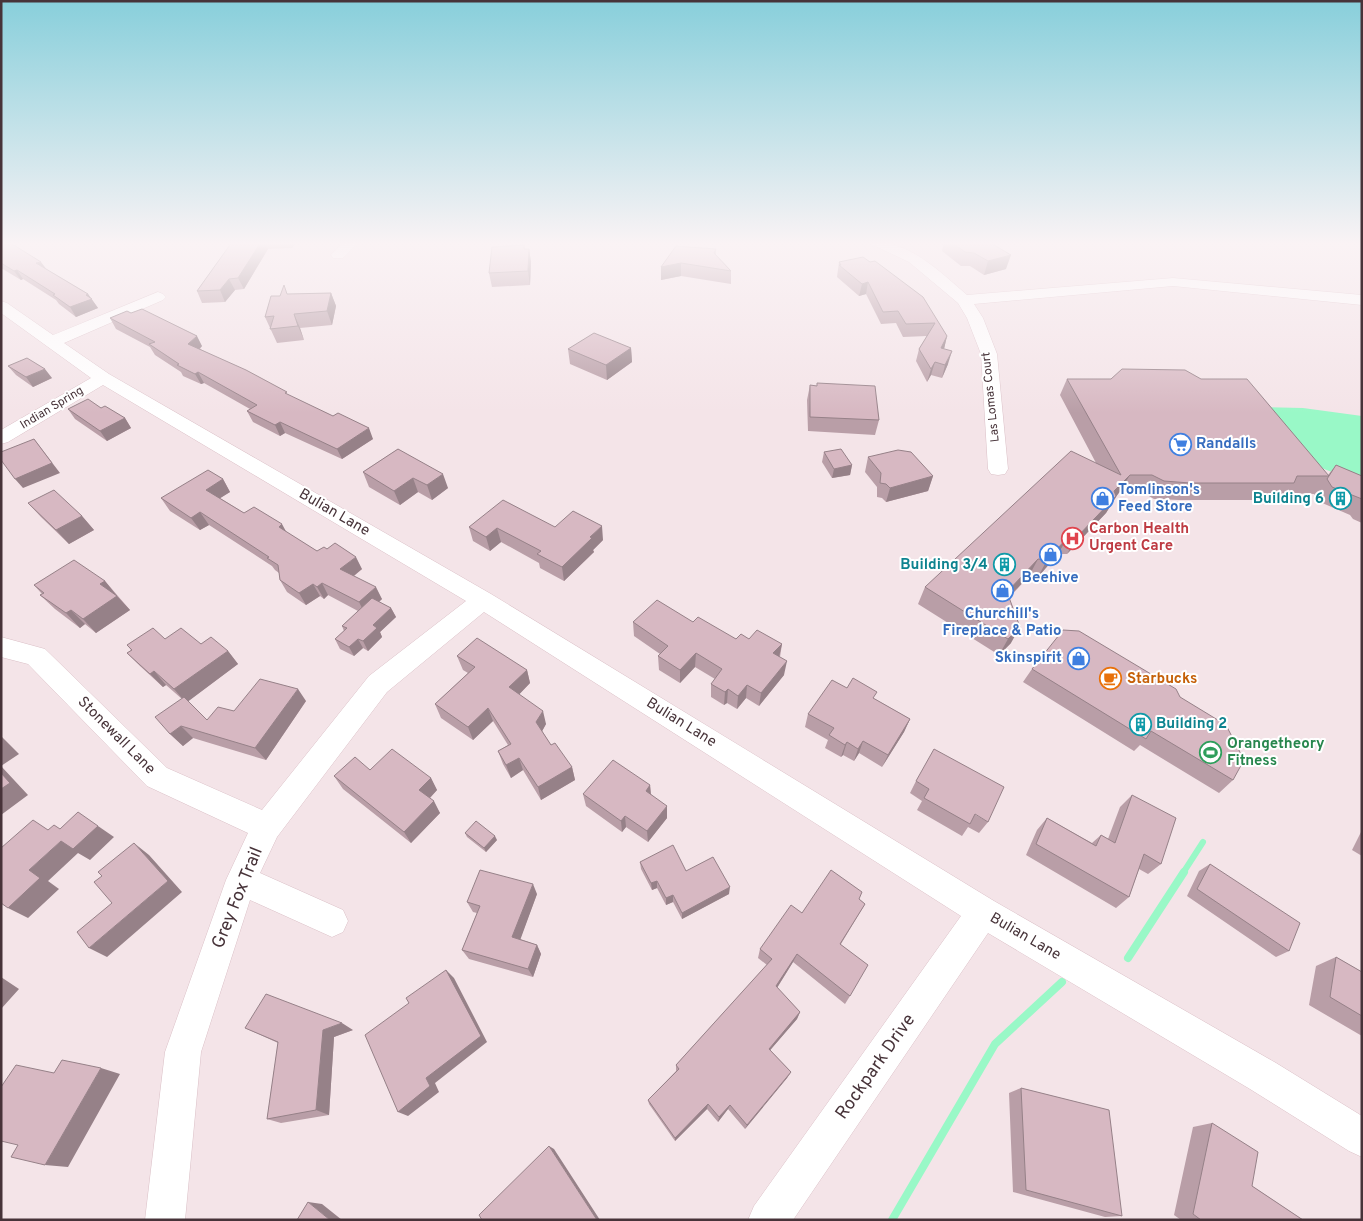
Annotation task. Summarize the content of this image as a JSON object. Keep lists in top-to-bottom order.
{
  "streets": {
    "street": [
      "Las Lomas Court",
      "Indian Spring",
      "Bulian Lane",
      "Stonewall Lane",
      "Grey Fox Trail",
      "Rockpark Drive"
    ]
  },
  "crossings": [
    ["Indian Spring", "Bulian Lane"],
    ["Bulian Lane", "Grey Fox Trail"],
    ["Bulian Lane", "Rockpark Drive"],
    ["Stonewall Lane", "Grey Fox Trail"]
  ],
  "places": {
    "supermarket": ["Randalls"],
    "shop": [
      "Tomlinson's Feed Store",
      "Beehive",
      "Churchill's Fireplace & Patio",
      "Skinspirit"
    ],
    "building": ["Building 6", "Building 3/4", "Building 2"],
    "hospital": ["Carbon Health Urgent Care"],
    "cafe": ["Starbucks"],
    "sports": ["Orangetheory Fitness"]
  }
}
